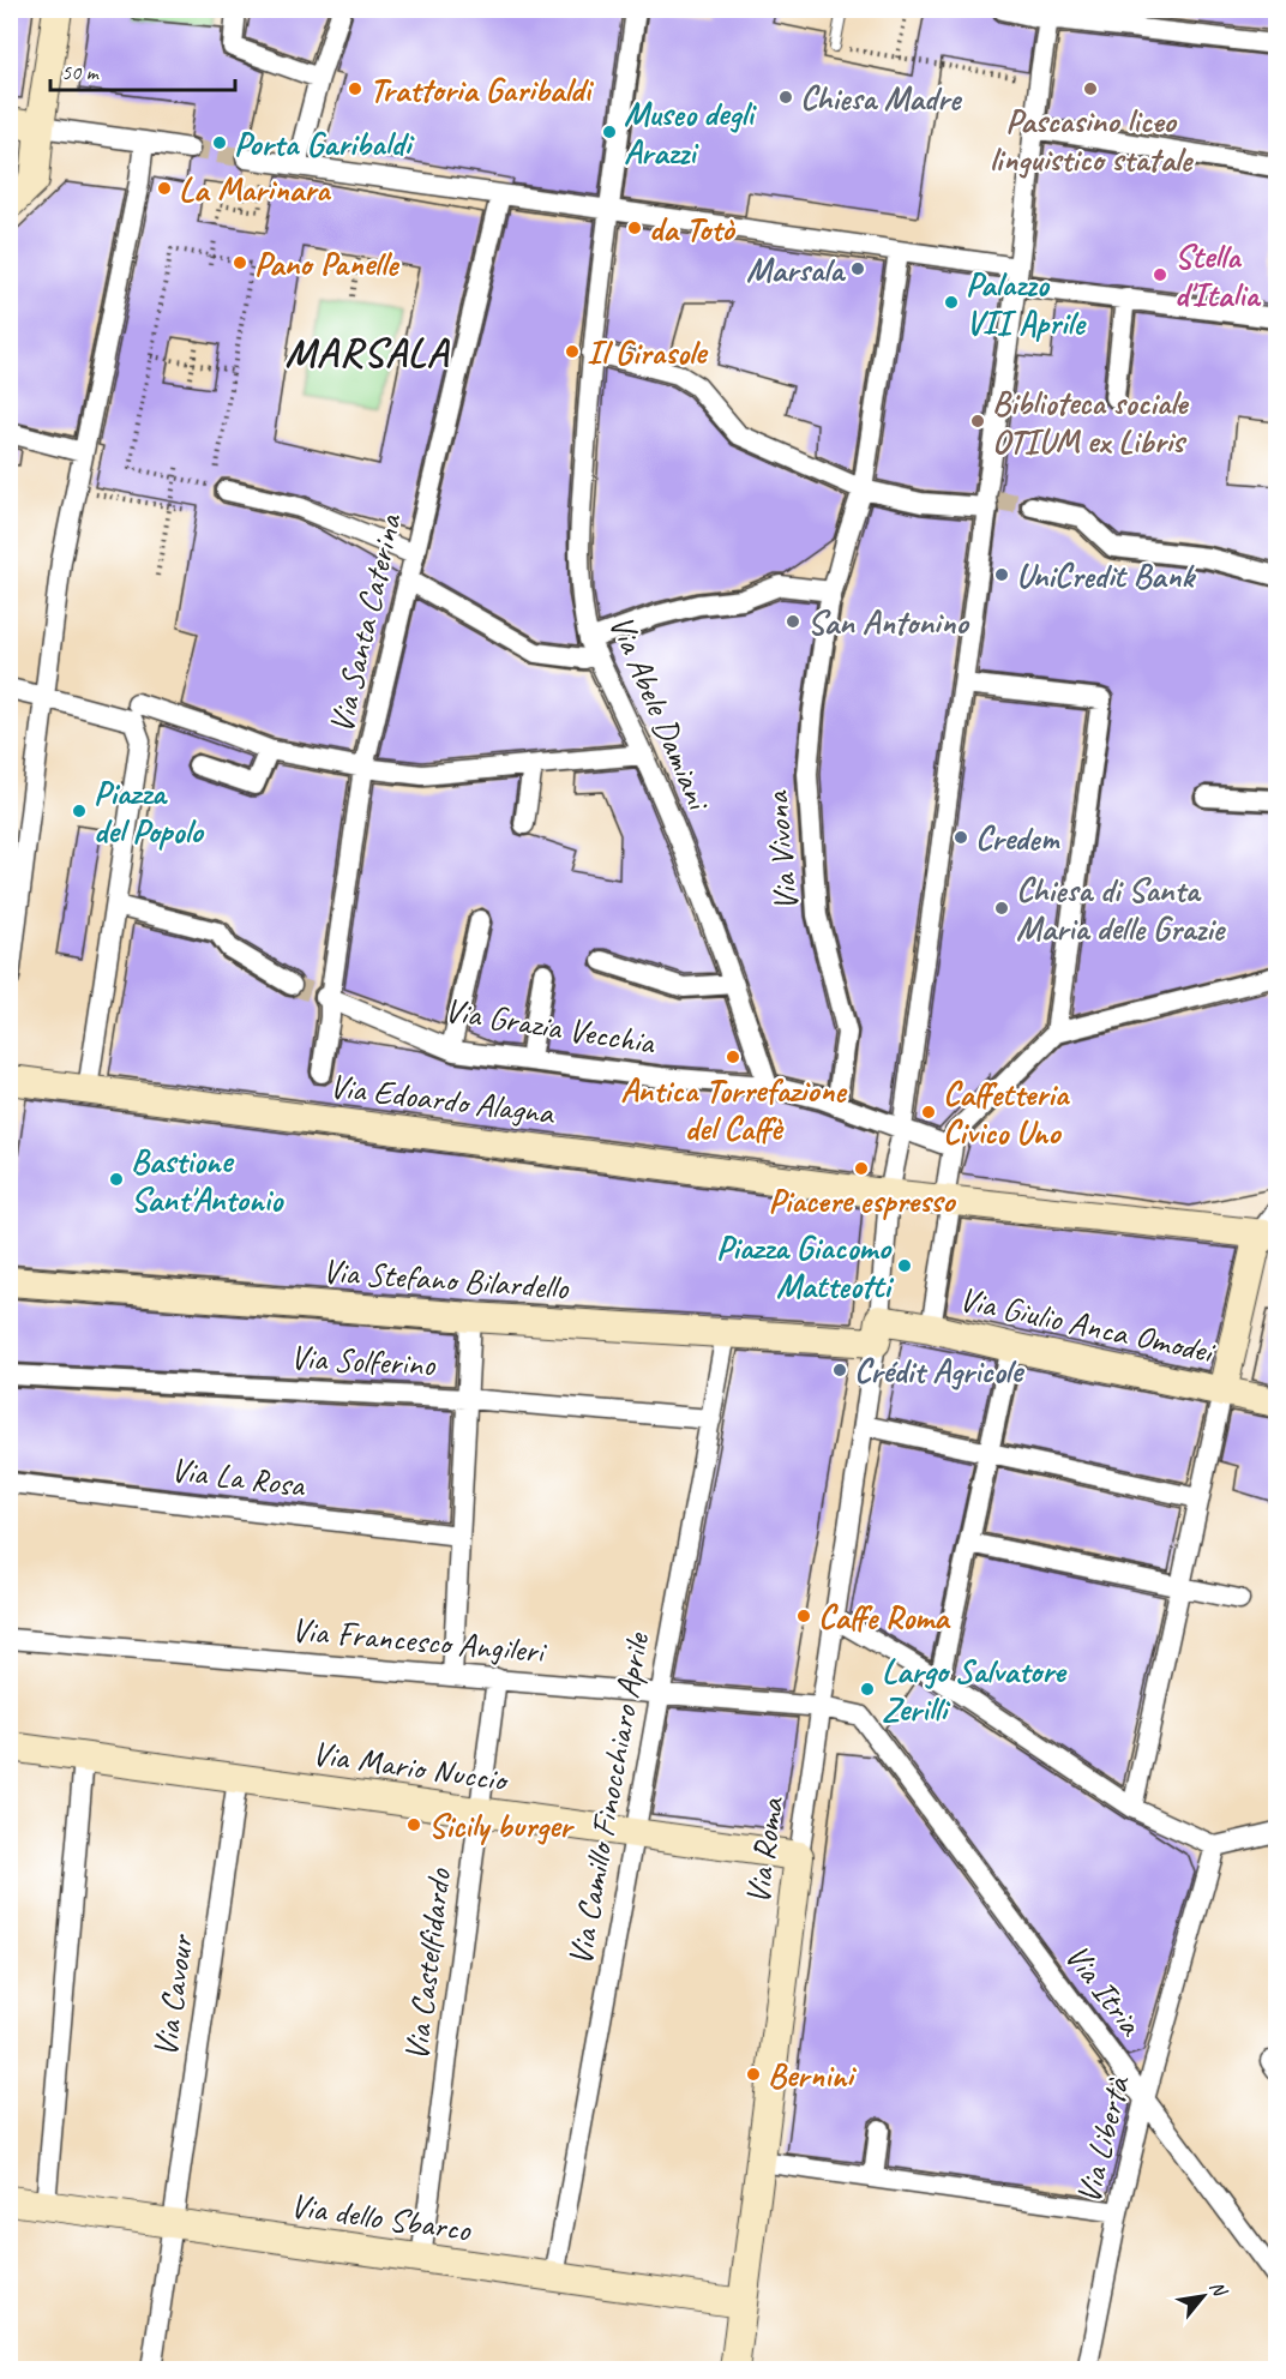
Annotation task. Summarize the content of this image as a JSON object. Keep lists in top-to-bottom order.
{
  "streets": {
    "main road": [
      "Via Edoardo Alagna",
      "Via Stefano Bilardello",
      "Via Giulio Anca Omodei",
      "Via Mario Nuccio",
      "Via Roma",
      "Via dello Sbarco"
    ],
    "street": [
      "Via Santa Caterina",
      "Via Abele Damiani",
      "Via Vivona",
      "Via Grazia Vecchia",
      "Via Solferino",
      "Via La Rosa",
      "Via Francesco Angileri",
      "Via Camillo Finocchiaro Aprile",
      "Via Castelfidardo",
      "Via Itria",
      "Via Cavour",
      "Via Libertà"
    ]
  },
  "crossings": [
    ["Via Santa Caterina", "Via Grazia Vecchia"],
    ["Via Abele Damiani", "Via Grazia Vecchia"],
    ["Via Stefano Bilardello", "Via Giulio Anca Omodei"],
    ["Via Stefano Bilardello", "Via Camillo Finocchiaro Aprile"],
    ["Via Stefano Bilardello", "Via Roma"],
    ["Via Giulio Anca Omodei", "Via Roma"],
    ["Via Solferino", "Via Camillo Finocchiaro Aprile"],
    ["Via Francesco Angileri", "Via Camillo Finocchiaro Aprile"],
    ["Via Francesco Angileri", "Via Roma"],
    ["Via Francesco Angileri", "Via Castelfidardo"],
    ["Via Francesco Angileri", "Via Itria"],
    ["Via Mario Nuccio", "Via Camillo Finocchiaro Aprile"],
    ["Via Mario Nuccio", "Via Roma"],
    ["Via Mario Nuccio", "Via Castelfidardo"],
    ["Via Mario Nuccio", "Via Cavour"],
    ["Via Camillo Finocchiaro Aprile", "Via dello Sbarco"],
    ["Via Roma", "Via Itria"],
    ["Via Roma", "Via dello Sbarco"],
    ["Via Castelfidardo", "Via dello Sbarco"],
    ["Via Itria", "Via Libertà"],
    ["Via Cavour", "Via dello Sbarco"]
  ],
  "districts": ["MARSALA"],
  "places": [
    "Trattoria Garibaldi",
    "Pascasino liceo linguistico statale",
    "Chiesa Madre",
    "Museo degli Arazzi",
    "Porta Garibaldi",
    "La Marinara",
    "da Totò",
    "Pano Panelle",
    "Marsala",
    "Stella d'Italia",
    "Palazzo VII Aprile",
    "Il Girasole",
    "Biblioteca sociale OTIUM ex Libris",
    "UniCredit Bank",
    "San Antonino",
    "Piazza del Popolo",
    "Credem",
    "Chiesa di Santa Maria delle Grazie",
    "Antica Torrefazione del Caffè",
    "Caffetteria Civico Uno",
    "Piacere espresso",
    "Bastione Sant'Antonio",
    "Piazza Giacomo Matteotti",
    "Crédit Agricole",
    "Caffe Roma",
    "Largo Salvatore Zerilli",
    "Sicily burger",
    "Bernini"
  ],
  "scale_bar": "50 m",
  "north": "top right"
}
